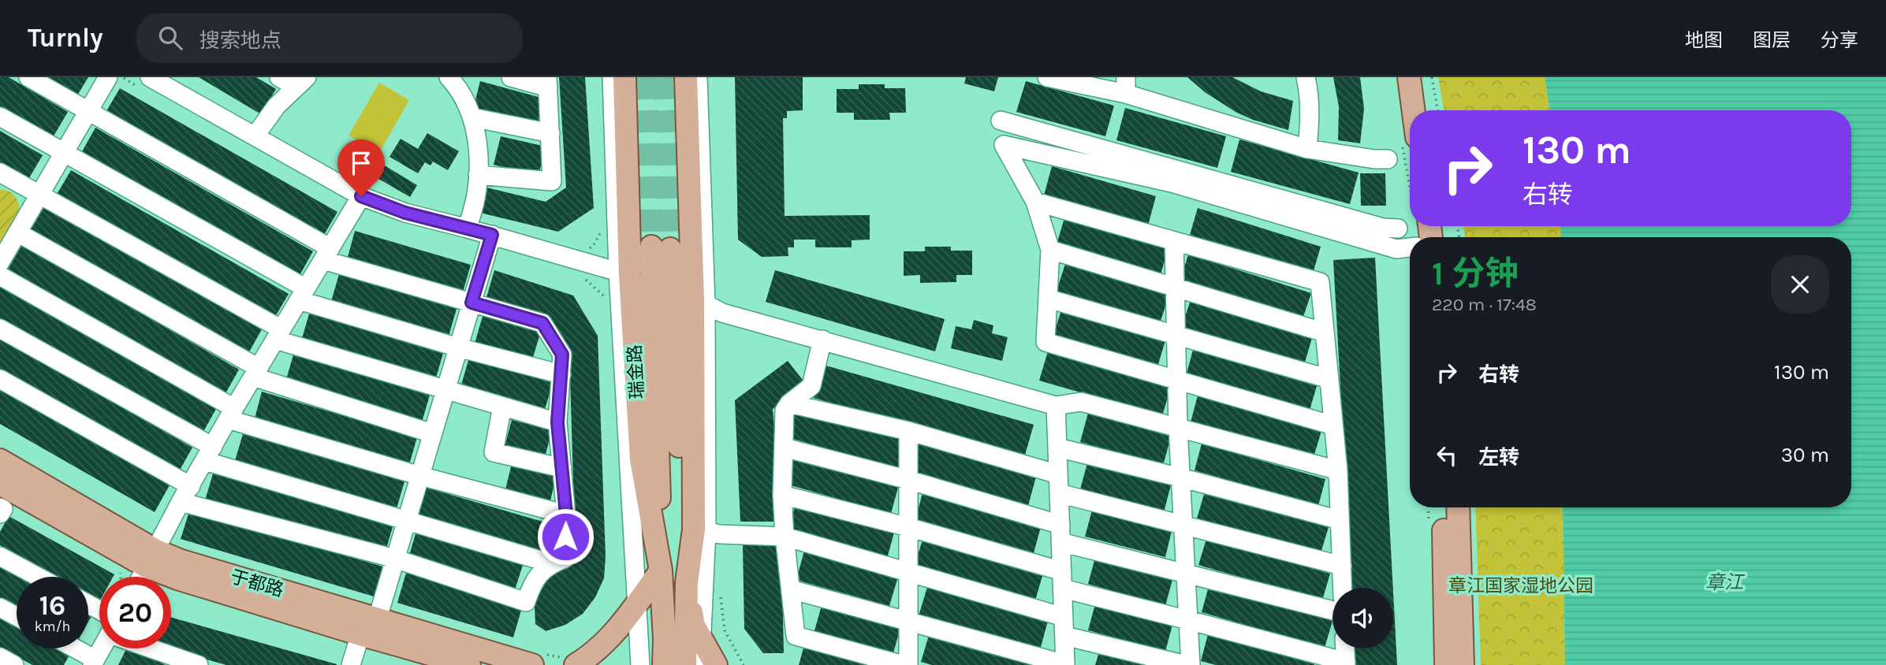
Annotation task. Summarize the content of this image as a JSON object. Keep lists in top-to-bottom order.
{
  "streets": {
    "main road": ["瑞金路", "于都路"]
  },
  "water": ["章江"],
  "parks": ["章江国家湿地公园"],
  "page": {
    "header": "Turnly",
    "search": "搜索地点",
    "nav": ["地图", "图层", "分享"],
    "turn": ["130 m", "右转"],
    "heading": ["1 分钟", "220 m · 17:48"],
    "list": [
      {
        "name": "右转",
        "value": "130 m"
      },
      {
        "name": "左转",
        "value": "30 m"
      }
    ],
    "speed": "16 km/h",
    "limit": "20"
  }
}
